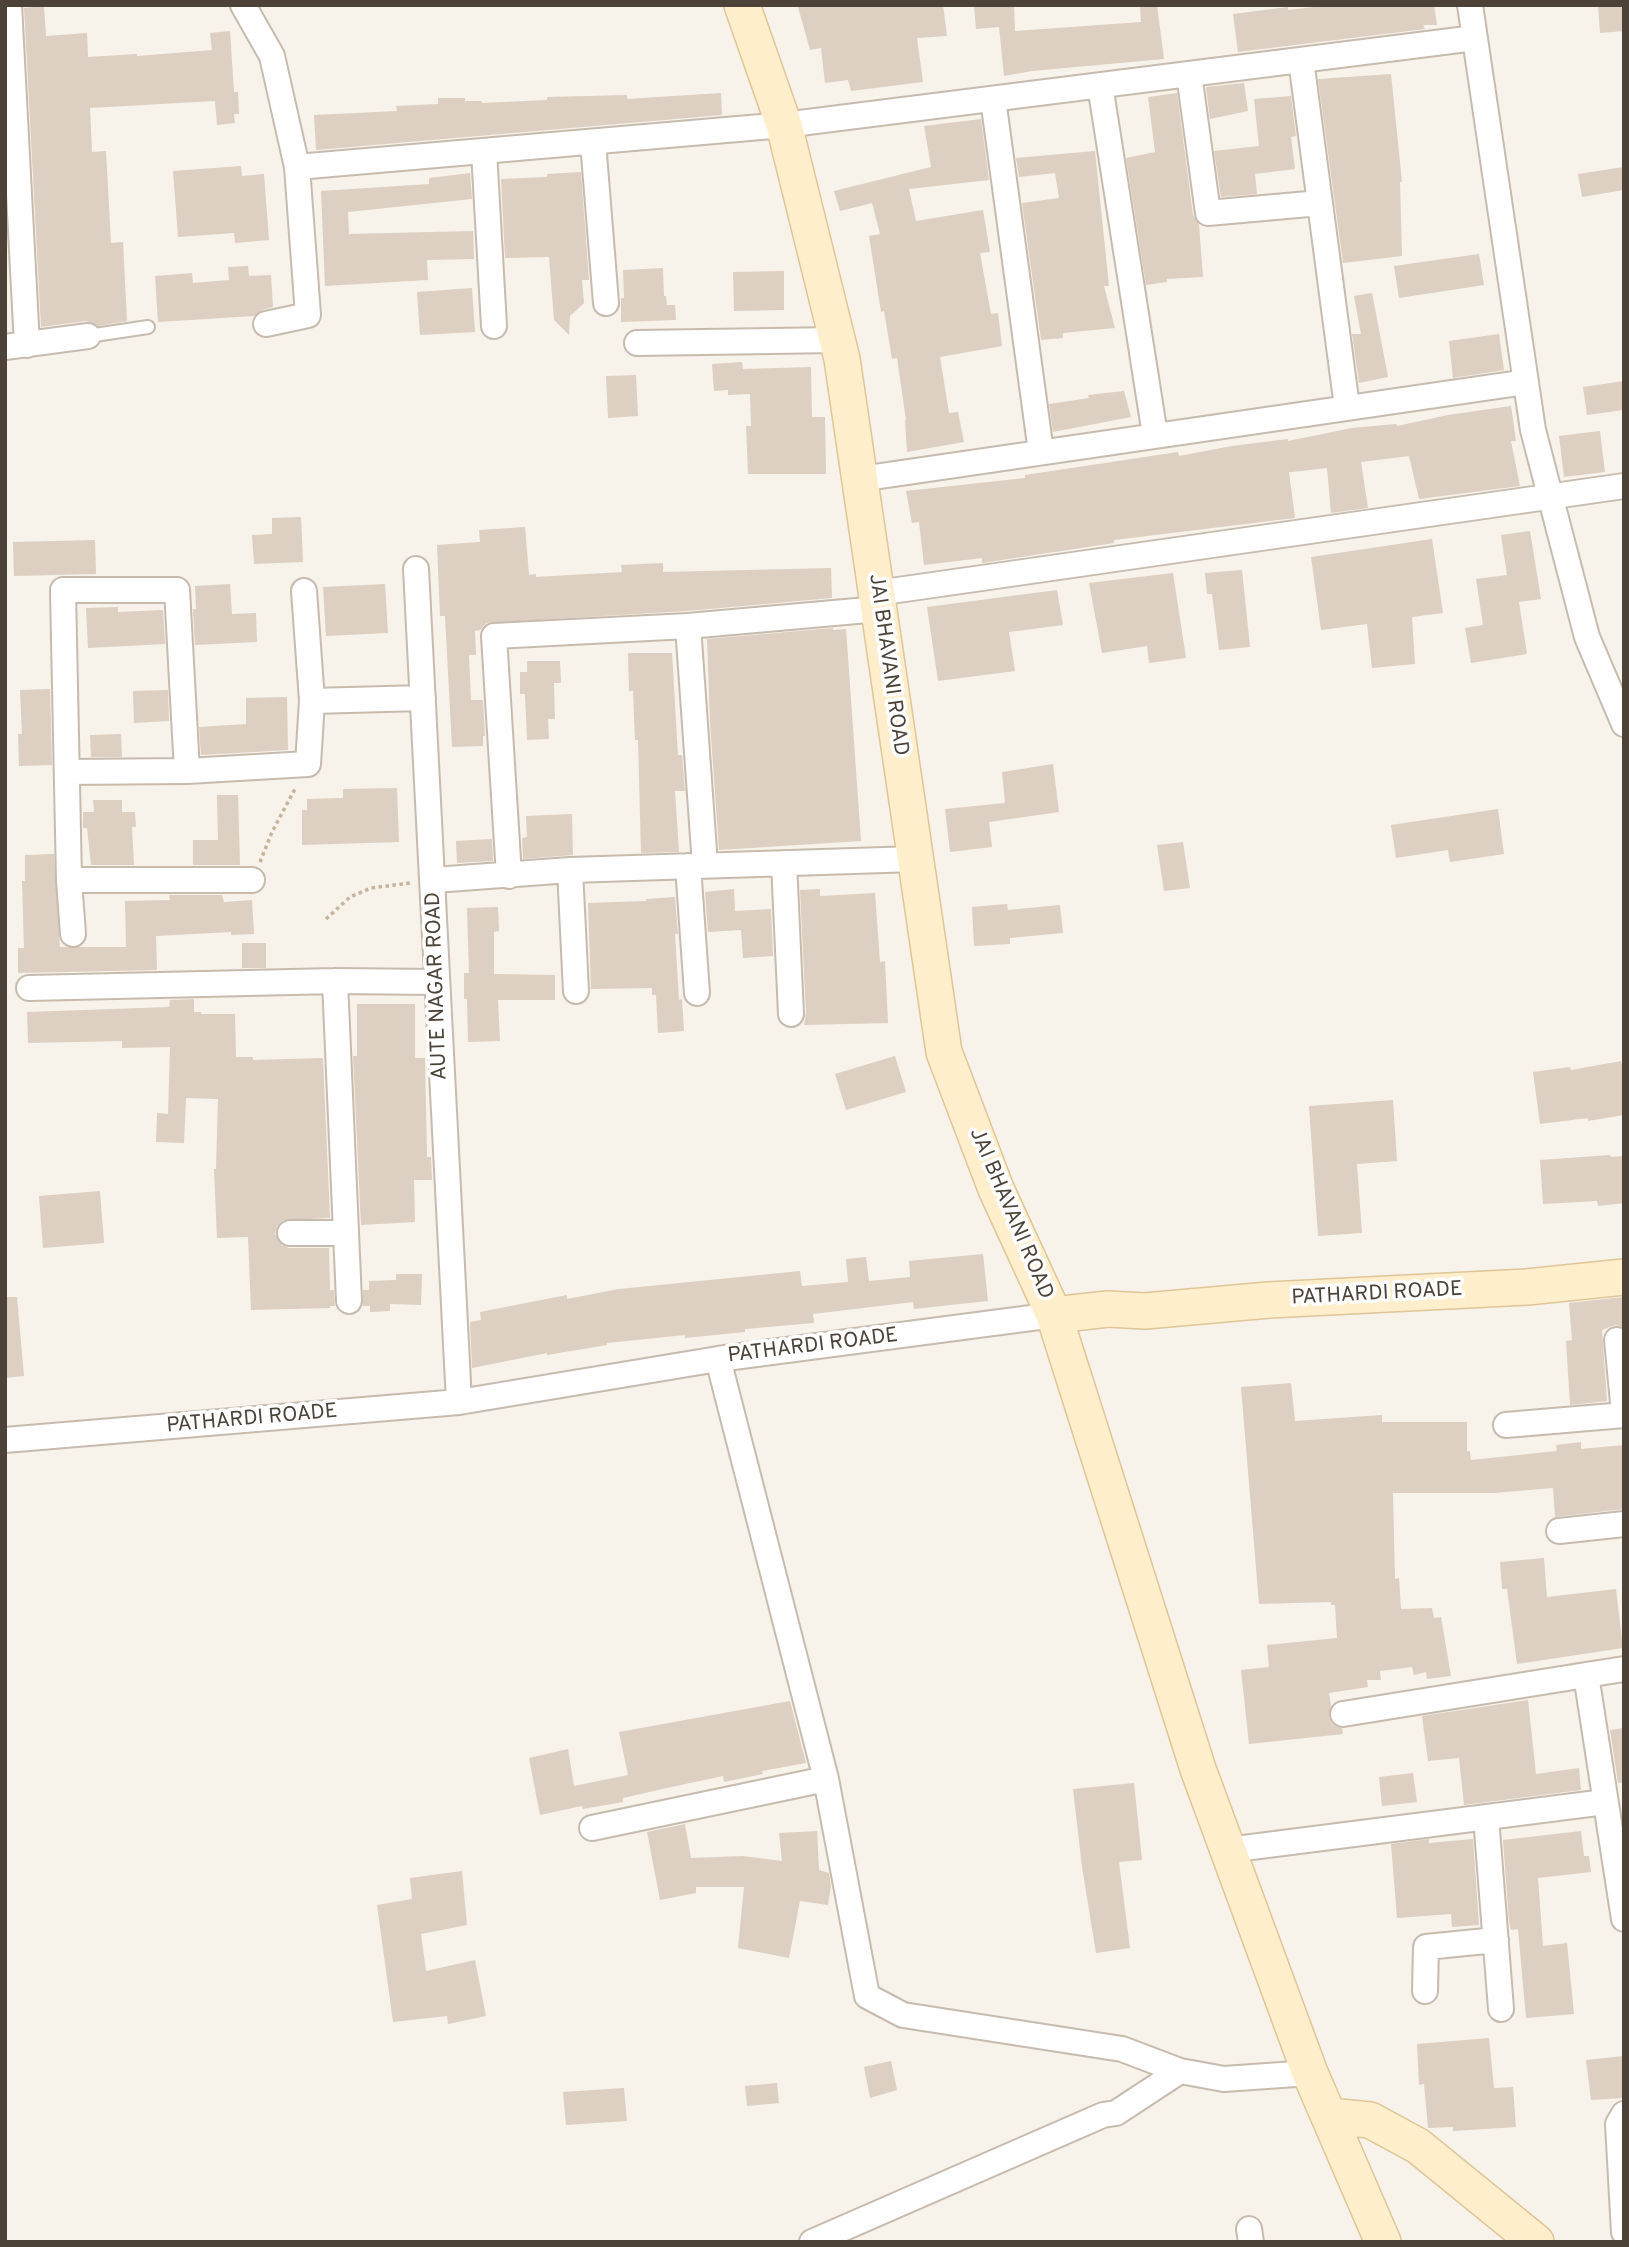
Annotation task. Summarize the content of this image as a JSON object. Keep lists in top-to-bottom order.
{
  "streets": {
    "street": ["JAI BHAVANI ROAD", "AUTE NAGAR ROAD", "PATHARDI ROADE"]
  },
  "crossings": [
    ["JAI BHAVANI ROAD", "PATHARDI ROADE"],
    ["AUTE NAGAR ROAD", "PATHARDI ROADE"]
  ]
}
